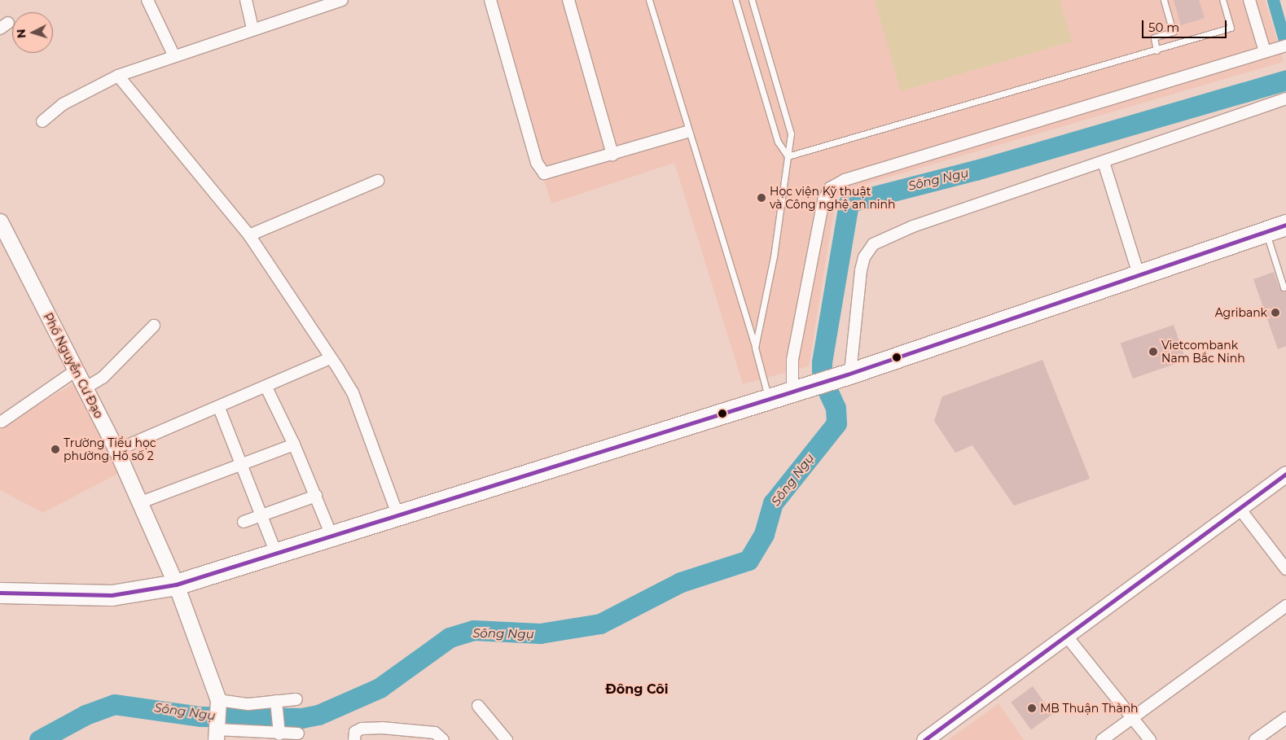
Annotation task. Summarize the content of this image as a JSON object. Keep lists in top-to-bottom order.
{
  "streets": {
    "street": ["Phố Nguyễn Cư Đạo"]
  },
  "districts": ["Đông Côi"],
  "water": ["Sông Ngụ"],
  "places": [
    "Học viện Kỹ thuật và Công nghệ an ninh",
    "Agribank",
    "Vietcombank Nam Bắc Ninh",
    "Trường Tiểu học phường Hồ số 2",
    "MB Thuận Thành"
  ],
  "scale_bar": "50 m",
  "north": "left"
}
